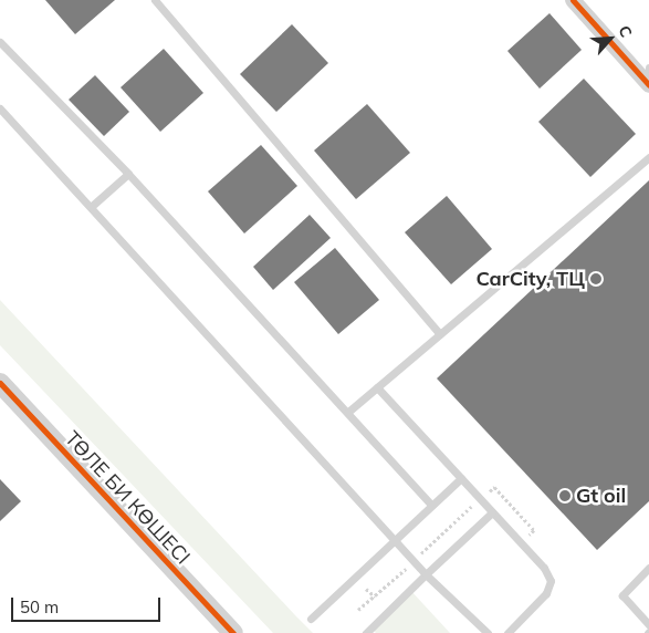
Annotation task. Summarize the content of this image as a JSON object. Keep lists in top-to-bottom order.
{
  "streets": {
    "street": ["ТӨЛЕ БИ КӨШЕСІ"]
  },
  "places": ["CarCity, ТЦ", "Gt oil"],
  "scale_bar": "50 m",
  "north": "top right"
}
